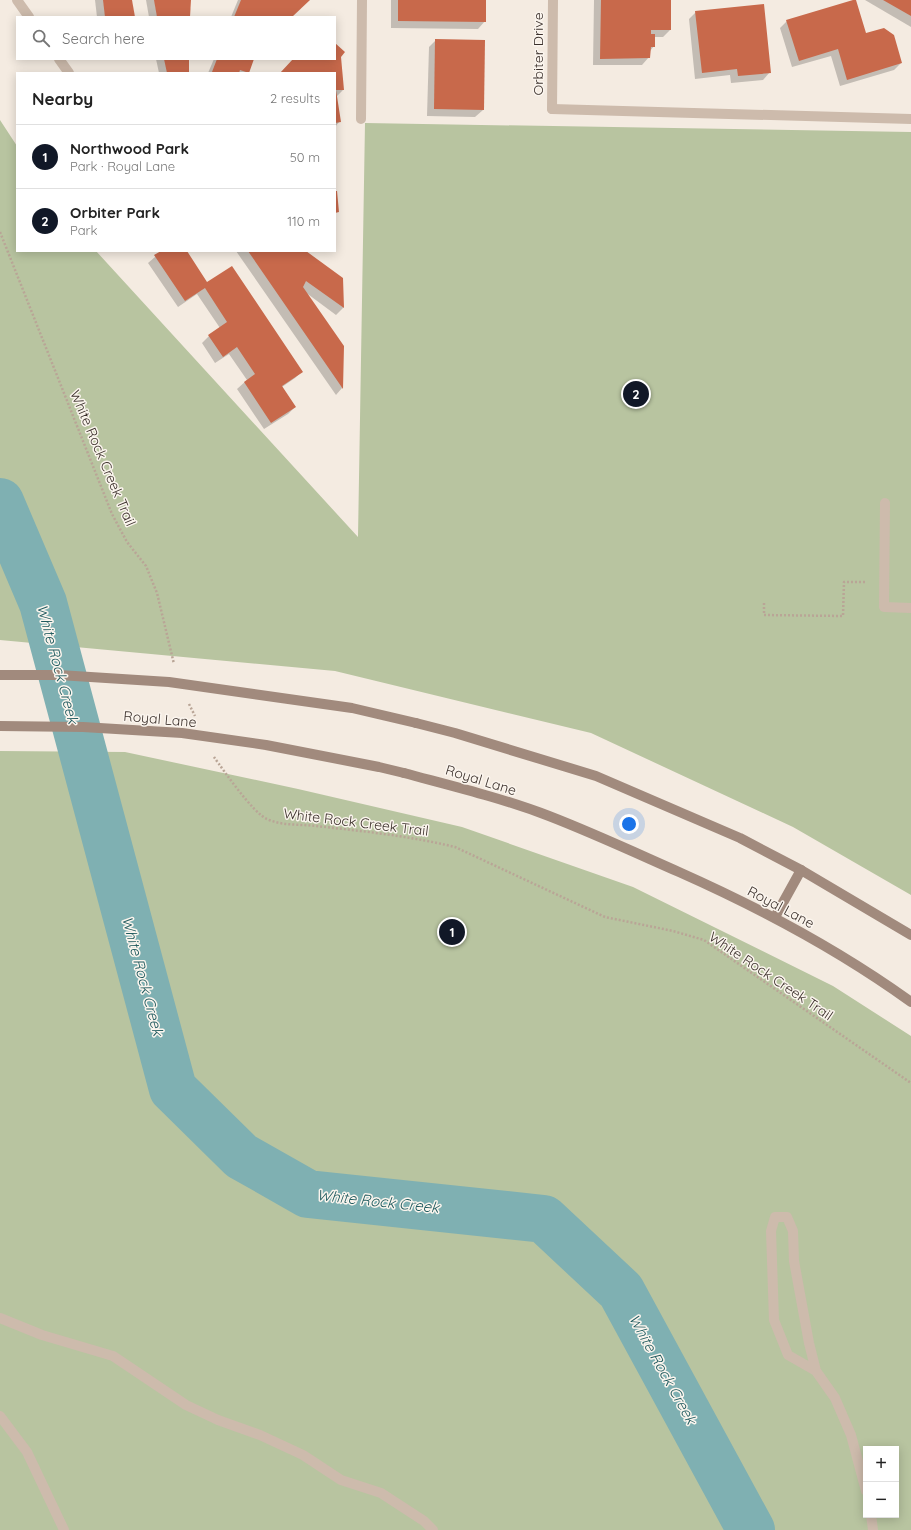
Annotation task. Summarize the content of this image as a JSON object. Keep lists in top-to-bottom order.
{
  "streets": {
    "main road": ["Royal Lane"],
    "street": ["Orbiter Drive"],
    "path": ["White Rock Creek Trail"]
  },
  "water": ["White Rock Creek"],
  "page": {
    "search": "Search here",
    "heading": ["Nearby", "2 results"],
    "list": [
      {
        "mark": "1",
        "name": "Northwood Park",
        "note": "Park · Royal Lane",
        "value": "50 m"
      },
      {
        "mark": "2",
        "name": "Orbiter Park",
        "note": "Park",
        "value": "110 m"
      }
    ],
    "pins": ["2", "1"],
    "map_buttons": ["+", "−"]
  }
}
